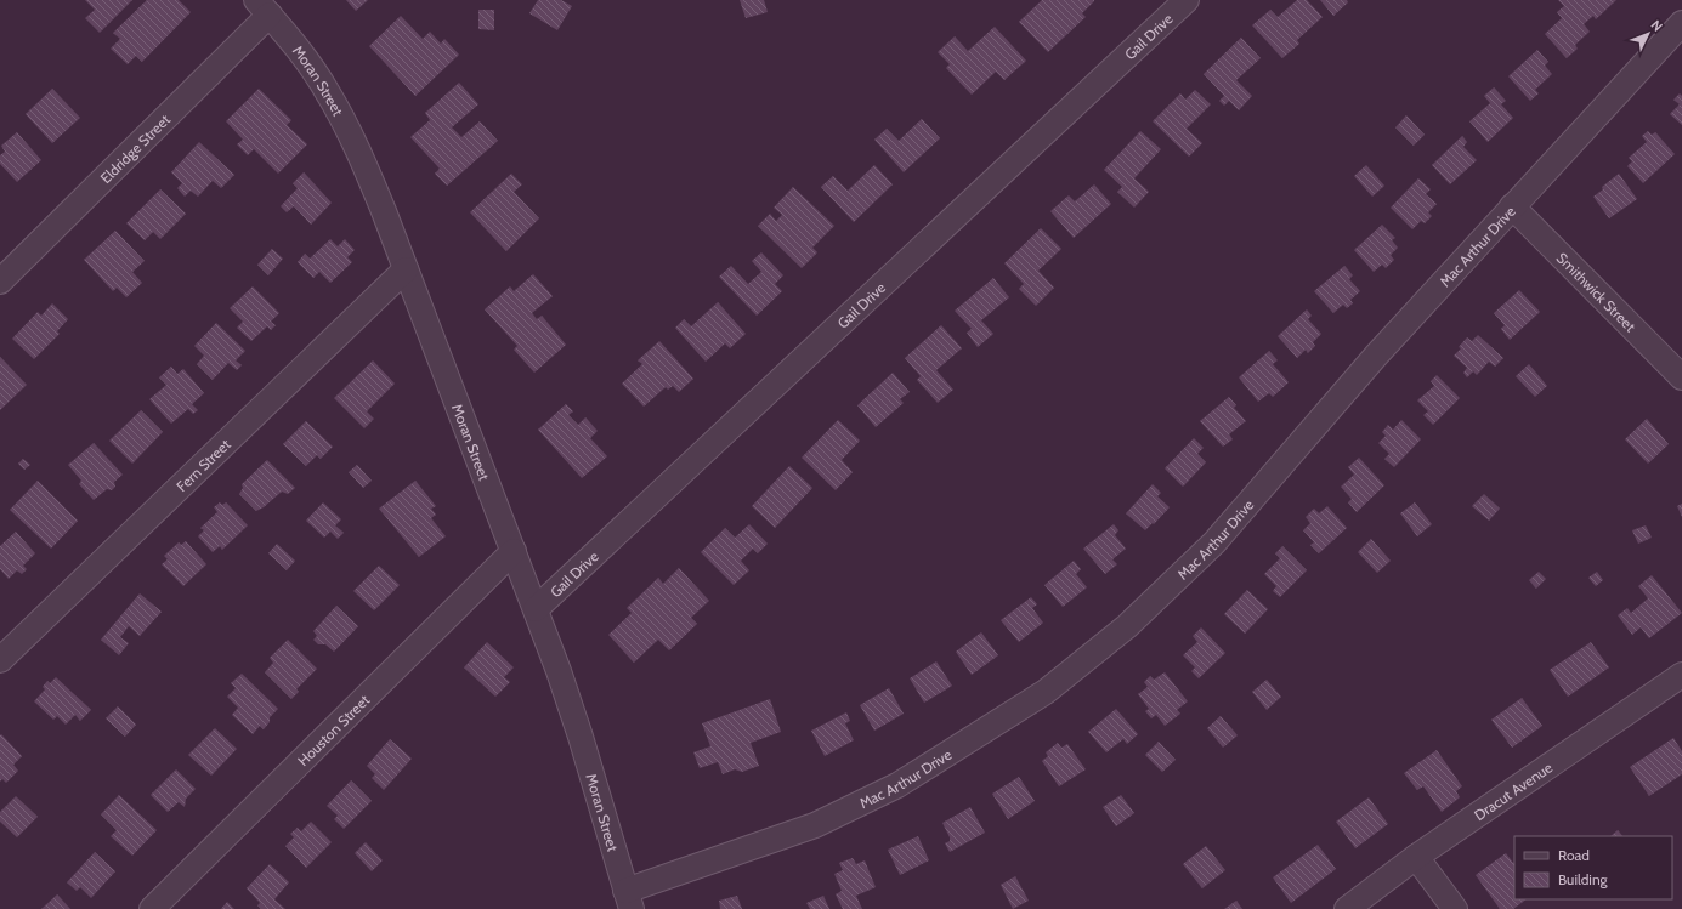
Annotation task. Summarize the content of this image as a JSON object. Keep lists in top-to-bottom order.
{
  "streets": {
    "street": [
      "Gail Drive",
      "Moran Street",
      "Eldridge Street",
      "Mac Arthur Drive",
      "Smithwick Street",
      "Fern Street",
      "Houston Street",
      "Dracut Avenue"
    ]
  },
  "crossings": [
    ["Gail Drive", "Moran Street"],
    ["Moran Street", "Eldridge Street"],
    ["Moran Street", "Mac Arthur Drive"],
    ["Moran Street", "Fern Street"],
    ["Moran Street", "Houston Street"],
    ["Mac Arthur Drive", "Smithwick Street"]
  ],
  "legend": ["Road", "Building"],
  "north": "top right"
}
